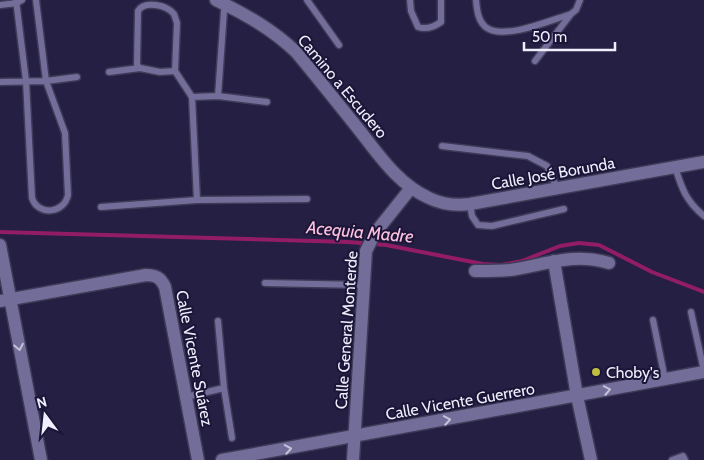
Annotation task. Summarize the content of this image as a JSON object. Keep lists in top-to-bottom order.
{
  "streets": {
    "street": [
      "Camino a Escudero",
      "Calle José Borunda",
      "Calle General Monterde",
      "Calle Vicente Suárez",
      "Calle Vicente Guerrero"
    ]
  },
  "crossings": [
    ["Camino a Escudero", "Calle José Borunda"],
    ["Camino a Escudero", "Calle General Monterde"],
    ["Calle José Borunda", "Calle General Monterde"],
    ["Calle General Monterde", "Calle Vicente Guerrero"]
  ],
  "one_way": ["Calle Vicente Guerrero"],
  "water": ["Acequia Madre"],
  "places": ["Choby's"],
  "scale_bar": "50 m",
  "north": "top"
}
